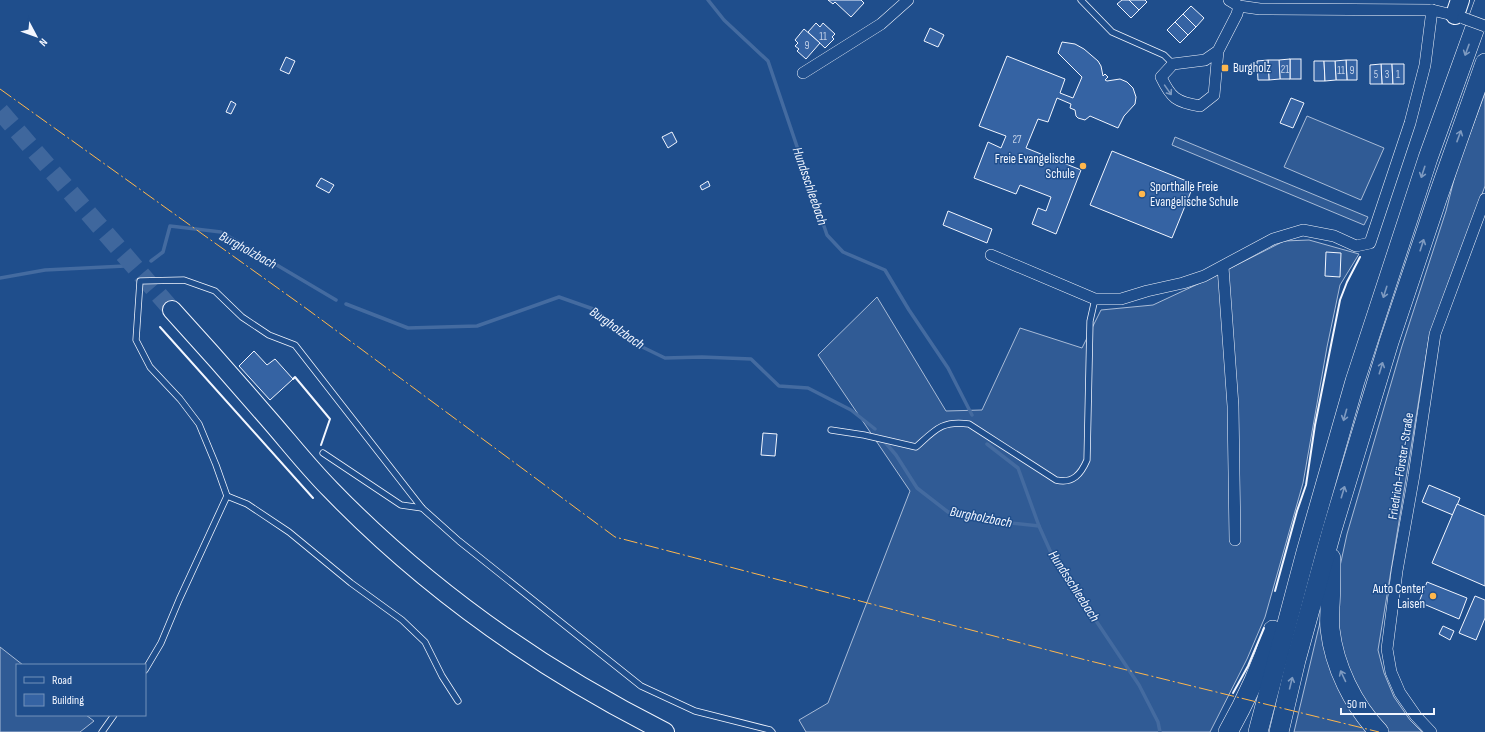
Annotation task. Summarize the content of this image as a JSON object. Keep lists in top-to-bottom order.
{
  "streets": {
    "street": ["Friedrich-Förster-Straße"]
  },
  "water": ["Hundsschleebach", "Burgholzbach"],
  "places": {
    "transit": ["Burgholz"],
    "other": ["Freie Evangelische Schule", "Sporthalle Freie Evangelische Schule", "Auto Center Laisen"]
  },
  "house_numbers": [
    "11",
    "9",
    "21",
    "11",
    "9",
    "5",
    "3",
    "1",
    "27"
  ],
  "legend": ["Road", "Building"],
  "scale_bar": "50 m",
  "north": "bottom right"
}
